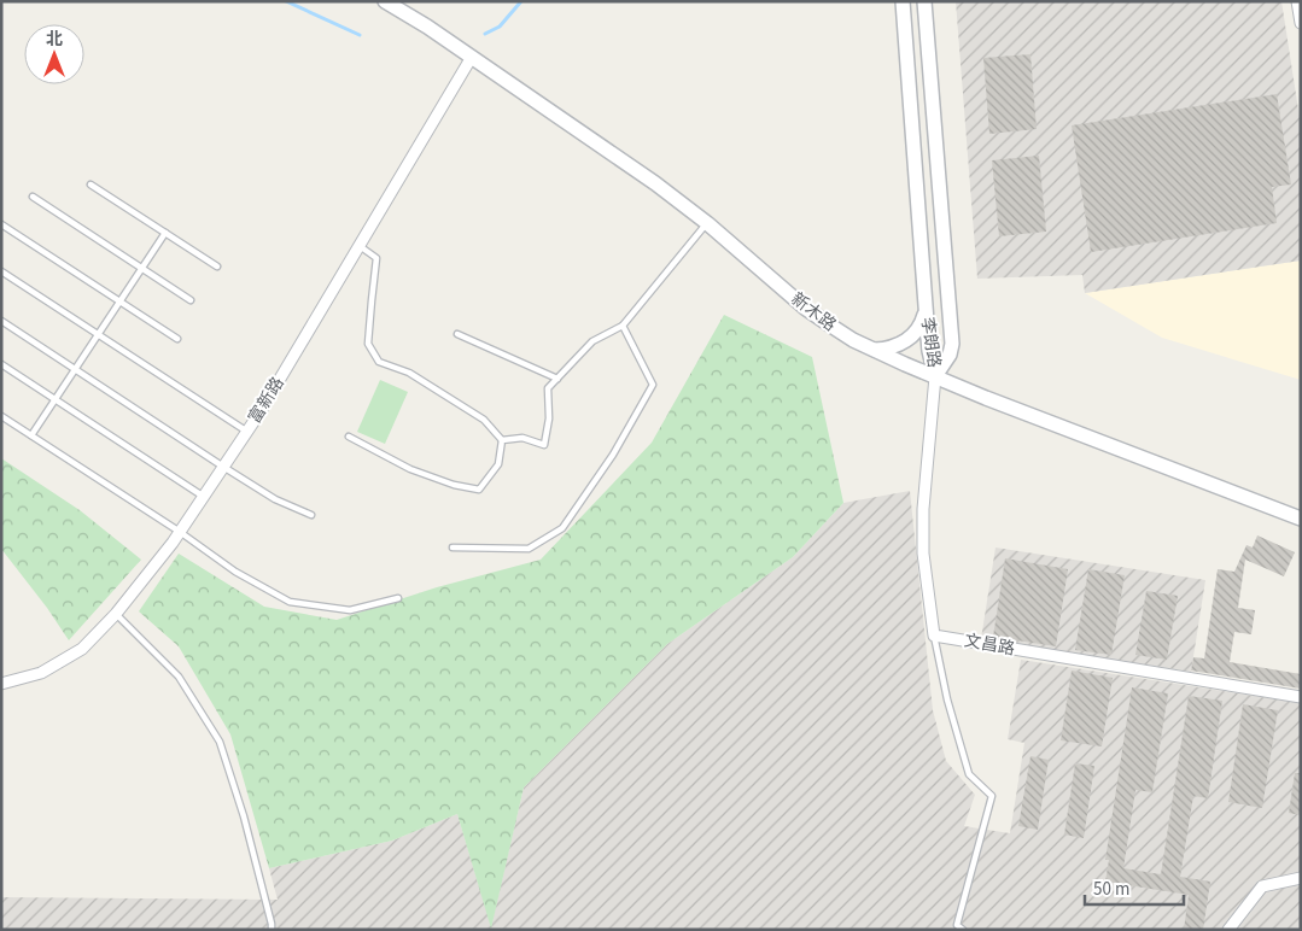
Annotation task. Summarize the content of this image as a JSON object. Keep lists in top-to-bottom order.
{
  "streets": {
    "street": [
      "新木路",
      "李朗路",
      "富新路",
      "文昌路"
    ]
  },
  "crossings": [
    ["新木路", "李朗路"],
    ["新木路", "富新路"]
  ],
  "scale_bar": "50 m",
  "north": "top"
}
